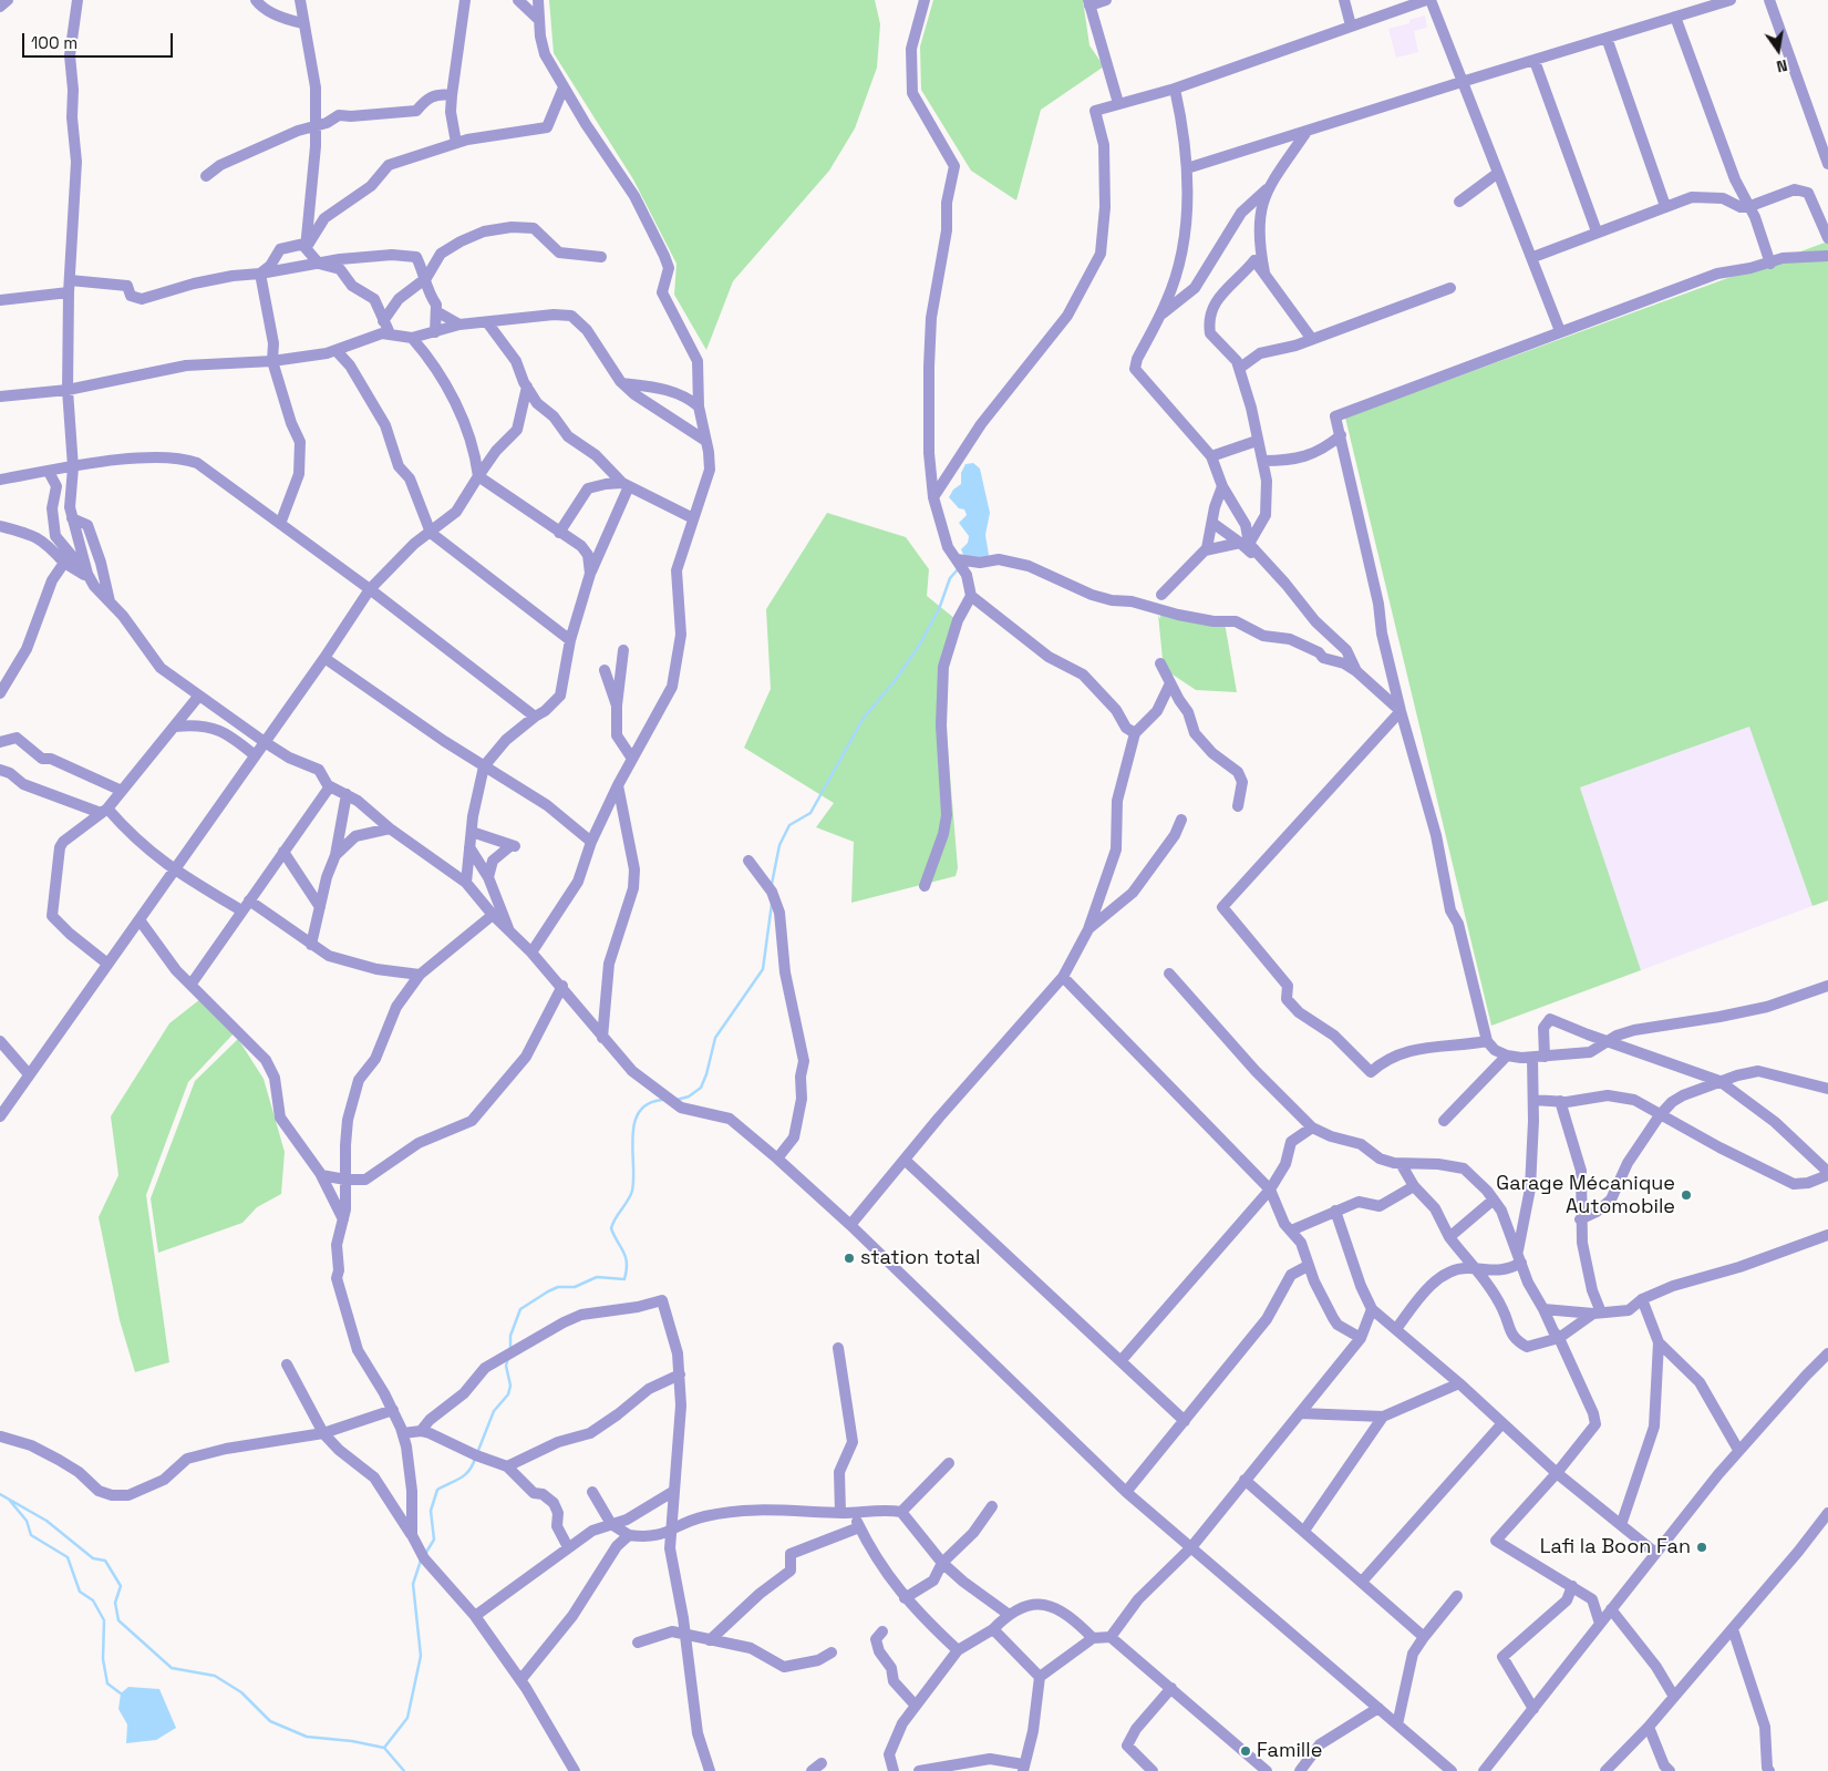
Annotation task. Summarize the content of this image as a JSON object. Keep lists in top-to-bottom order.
{
  "places": [
    "Garage Mécanique Automobile",
    "station total",
    "Lafi la Boon Fan",
    "Famille"
  ],
  "scale_bar": "100 m",
  "north": "bottom"
}
